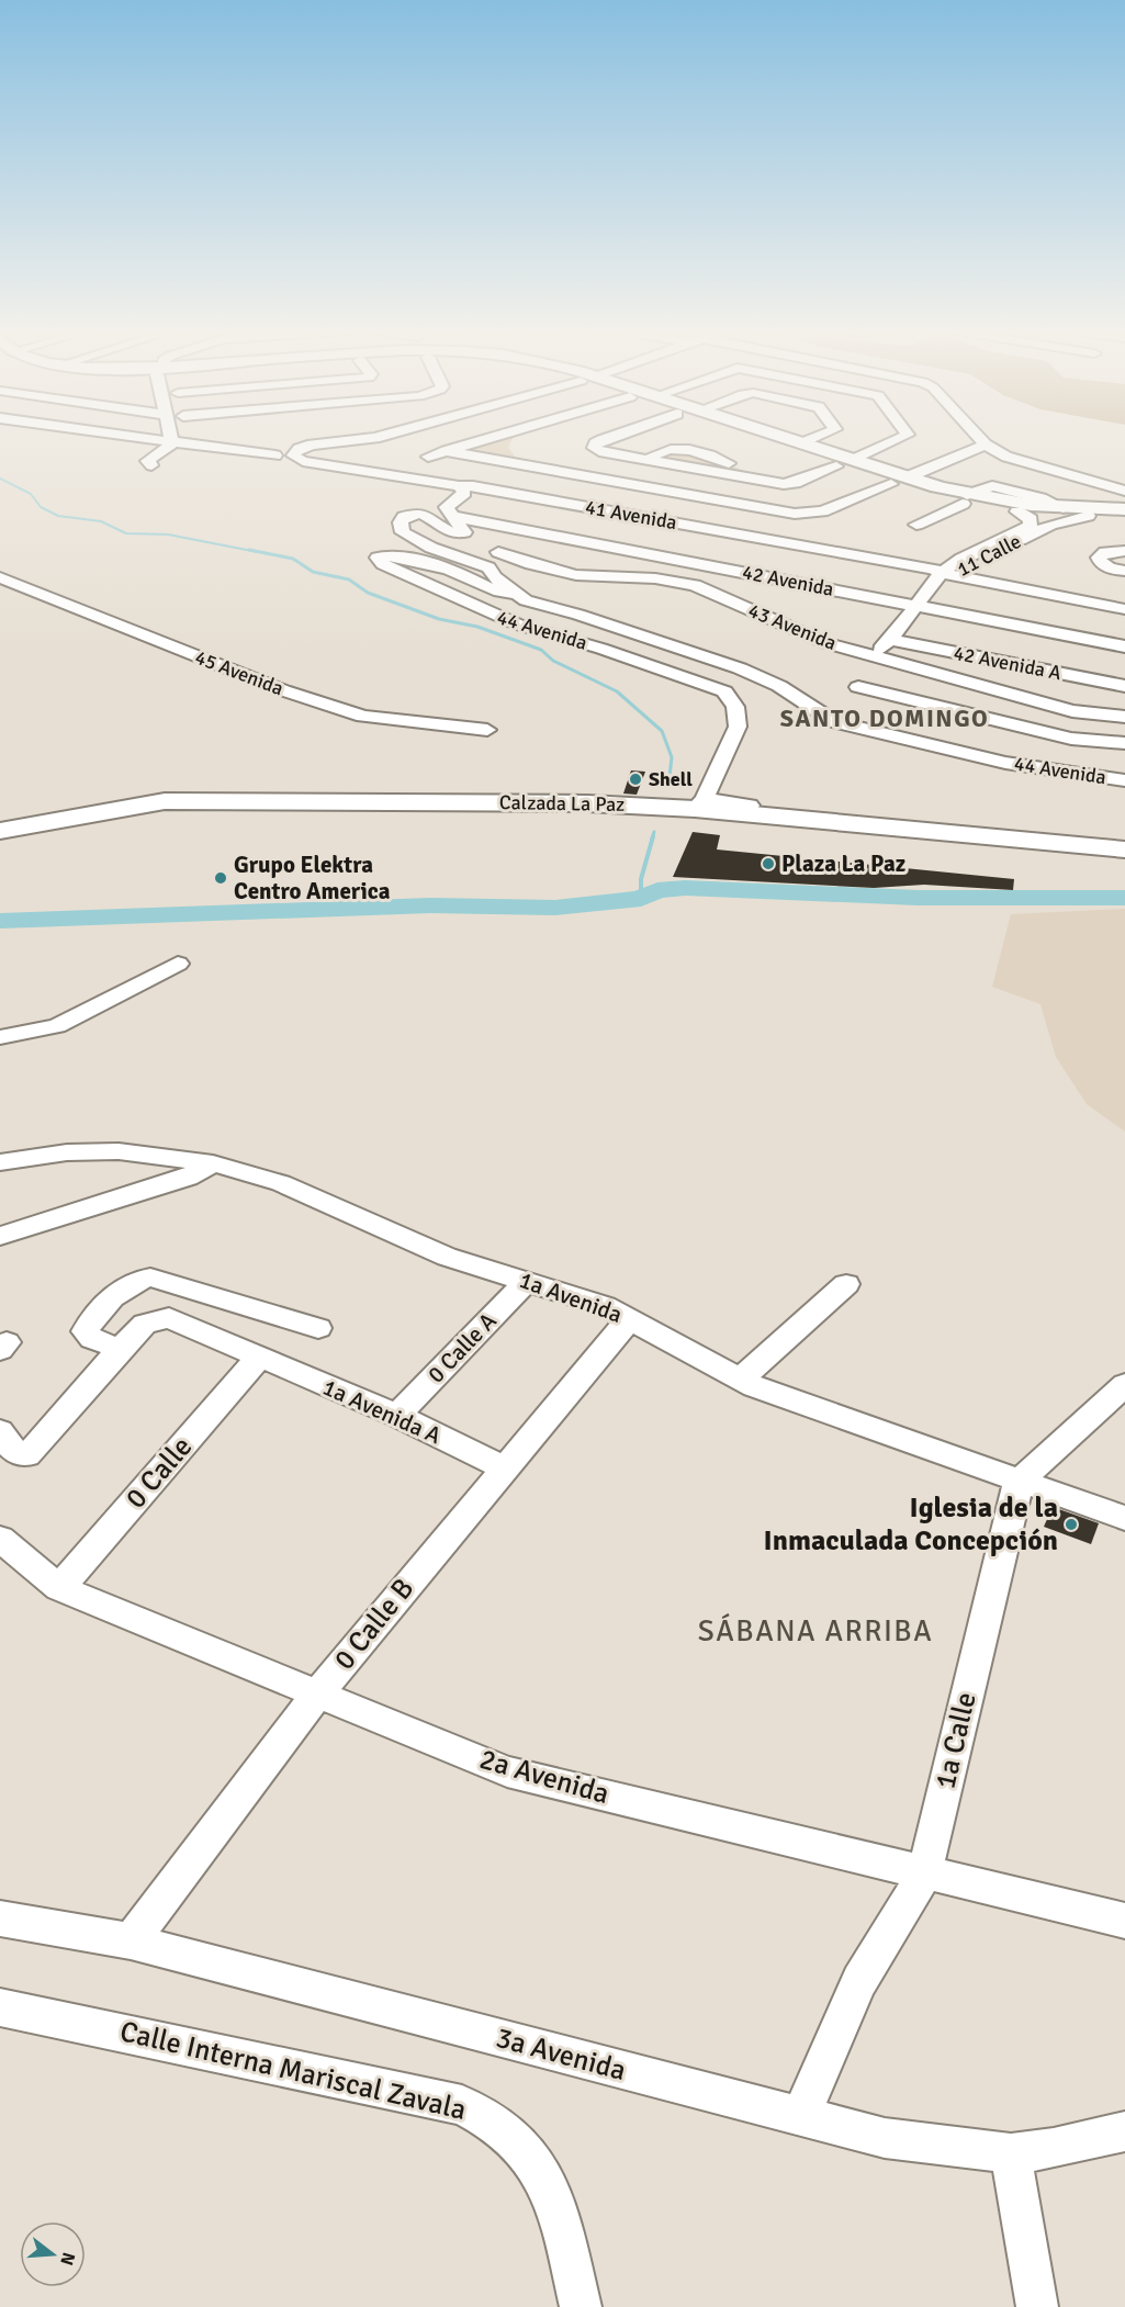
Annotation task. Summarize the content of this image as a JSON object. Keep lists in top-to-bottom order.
{
  "streets": {
    "main road": ["Calzada La Paz"],
    "street": [
      "41 Avenida",
      "11 Calle",
      "42 Avenida",
      "43 Avenida",
      "44 Avenida",
      "42 Avenida A",
      "45 Avenida",
      "1a Avenida",
      "0 Calle A",
      "1a Avenida A",
      "0 Calle",
      "0 Calle B",
      "1a Calle",
      "2a Avenida",
      "3a Avenida",
      "Calle Interna Mariscal Zavala"
    ]
  },
  "crossings": [
    ["41 Avenida", "11 Calle"],
    ["42 Avenida", "44 Avenida"],
    ["44 Avenida", "Calzada La Paz"],
    ["1a Avenida", "0 Calle A"],
    ["1a Avenida", "0 Calle B"],
    ["1a Avenida", "1a Calle"],
    ["0 Calle A", "1a Avenida A"],
    ["1a Avenida A", "0 Calle"],
    ["1a Avenida A", "0 Calle B"],
    ["0 Calle", "2a Avenida"],
    ["0 Calle B", "2a Avenida"],
    ["0 Calle B", "3a Avenida"],
    ["1a Calle", "2a Avenida"],
    ["1a Calle", "3a Avenida"]
  ],
  "districts": ["SANTO DOMINGO", "SÁBANA ARRIBA"],
  "places": [
    "Shell",
    "Plaza La Paz",
    "Grupo Elektra Centro America",
    "Iglesia de la Inmaculada Concepción"
  ],
  "north": "right"
}
